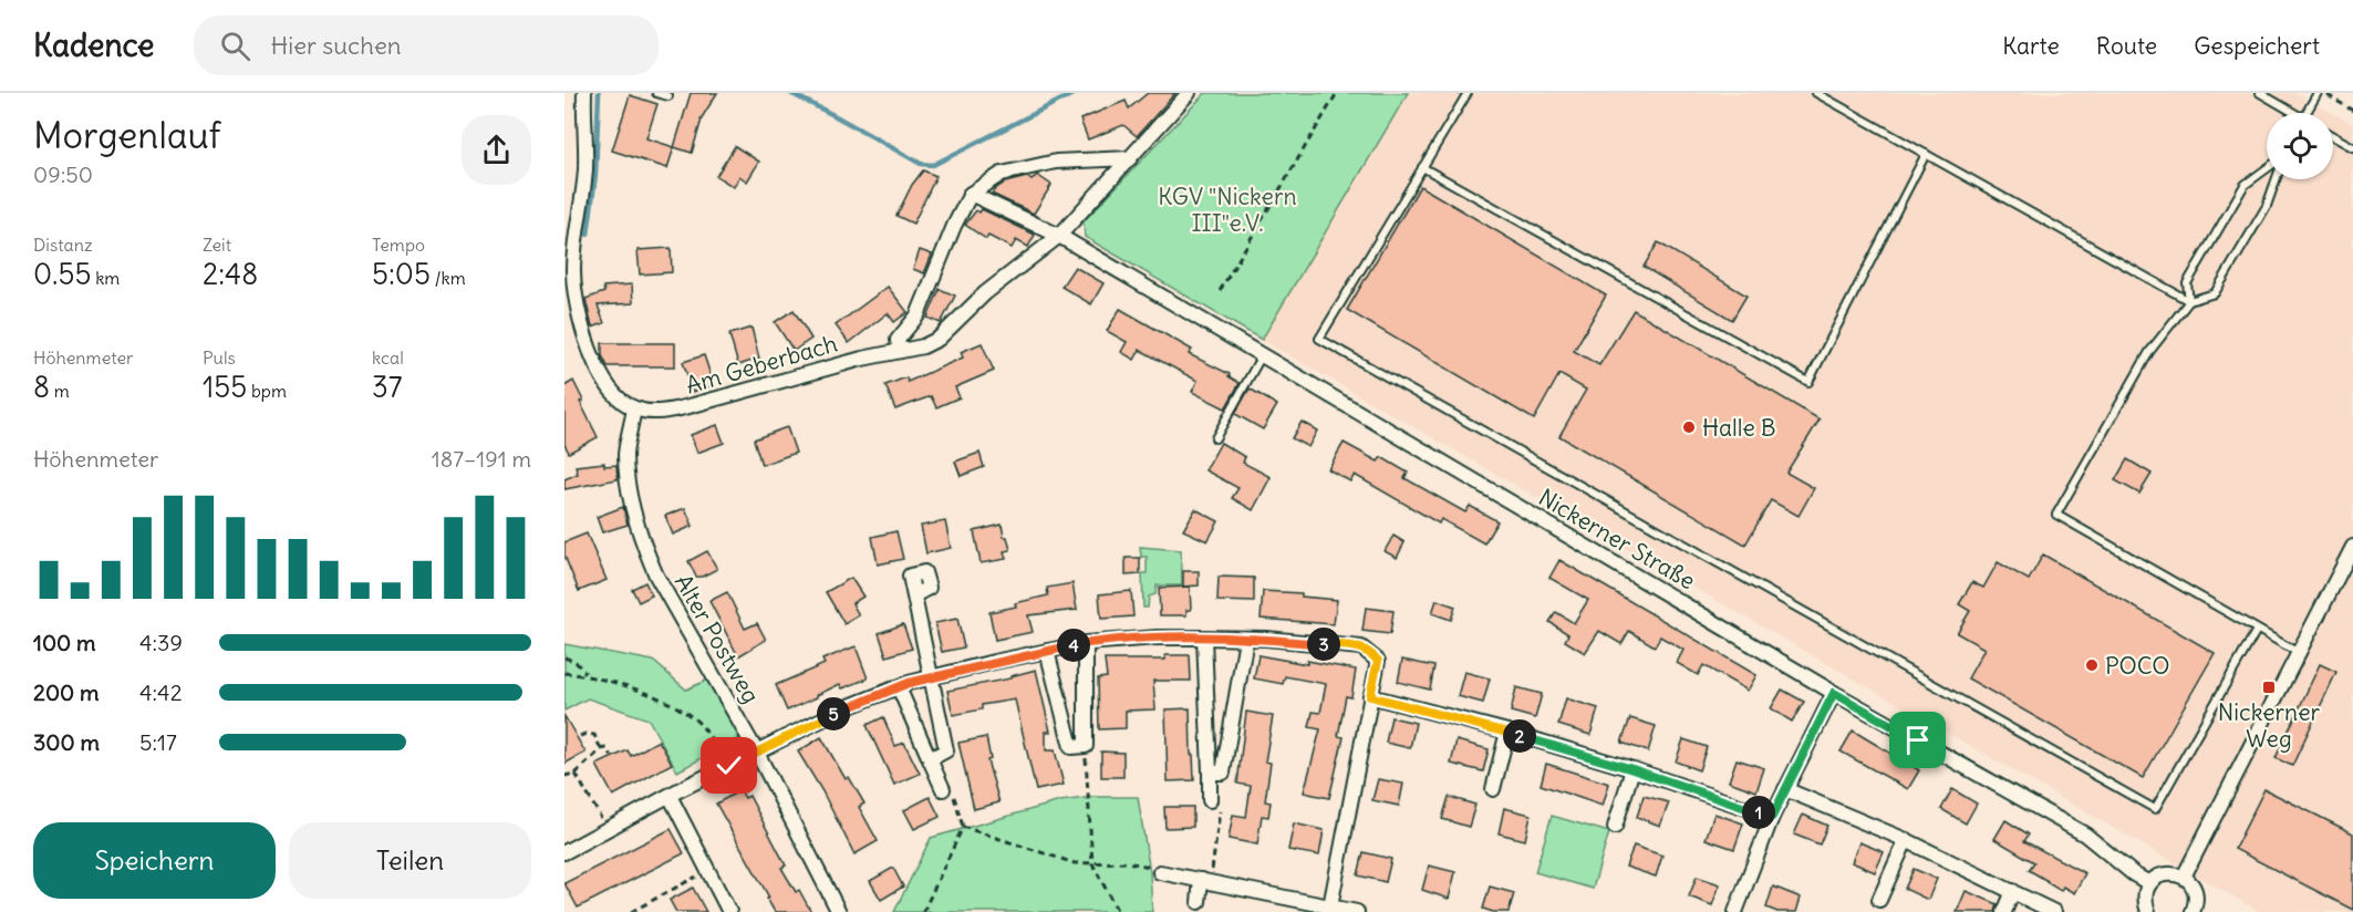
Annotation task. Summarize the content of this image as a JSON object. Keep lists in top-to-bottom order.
{
  "streets": {
    "street": ["Am Geberbach", "Nickerner Straße", "Alter Postweg"]
  },
  "crossings": [
    ["Am Geberbach", "Nickerner Straße"],
    ["Am Geberbach", "Alter Postweg"]
  ],
  "parks": ["KGV \"Nickern III\"e.V."],
  "places": {
    "other": ["Halle B", "POCO"],
    "transit": ["Nickerner Weg"]
  },
  "page": {
    "header": "Kadence",
    "search": "Hier suchen",
    "nav": ["Karte", "Route", "Gespeichert"],
    "heading": ["Morgenlauf", "09:50"],
    "stats": [
      ["Distanz", "0.55 km"],
      ["Zeit", "2:48"],
      ["Tempo", "5:05 /km"],
      ["Höhenmeter", "8 m"],
      ["Puls", "155 bpm"],
      ["kcal", "37"]
    ],
    "chart": ["Höhenmeter", "187–191 m"],
    "list": [
      {
        "name": "100 m",
        "note": "4:39"
      },
      {
        "name": "200 m",
        "note": "4:42"
      },
      {
        "name": "300 m",
        "note": "5:17"
      }
    ],
    "pins": [
      "3",
      "4",
      "5",
      "2",
      "1"
    ],
    "buttons": ["Speichern", "Teilen"]
  }
}
